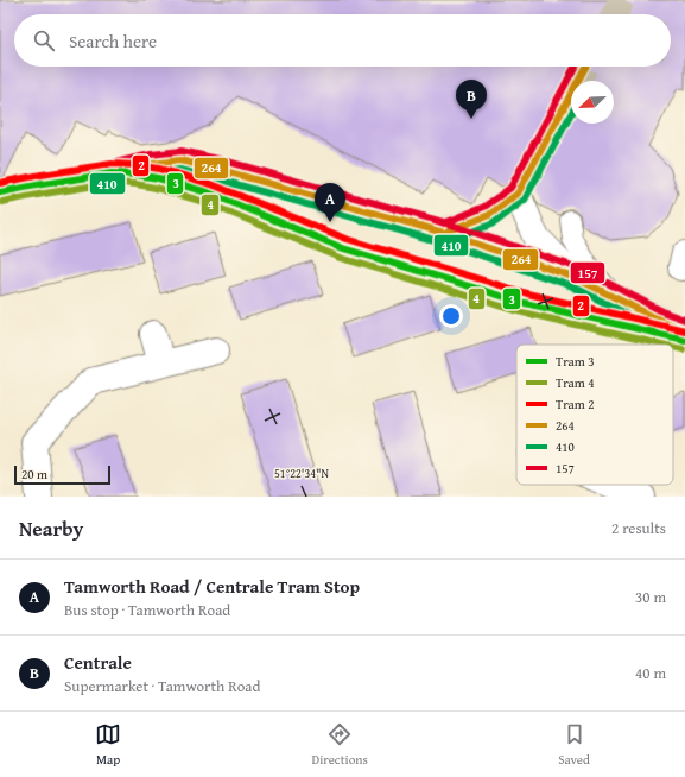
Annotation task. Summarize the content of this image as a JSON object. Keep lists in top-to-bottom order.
{
  "lines": [
    "transit line 264",
    "transit line 157",
    "transit line 410",
    "tram line 2",
    "tram line 3",
    "tram line 4"
  ],
  "legend": [
    "Tram 3",
    "Tram 4",
    "Tram 2",
    "264",
    "410",
    "157"
  ],
  "scale_bar": "20 m",
  "north": "bottom left",
  "page": {
    "search": "Search here",
    "pins": ["B", "A"],
    "scale": "20 m",
    "heading": ["Nearby", "2 results"],
    "list": [
      {
        "mark": "A",
        "name": "Tamworth Road / Centrale Tram Stop",
        "note": "Bus stop · Tamworth Road",
        "value": "30 m"
      },
      {
        "mark": "B",
        "name": "Centrale",
        "note": "Supermarket · Tamworth Road",
        "value": "40 m"
      }
    ],
    "nav": ["Map", "Directions", "Saved"]
  },
  "coordinates": ["51°22'34\"N"]
}
